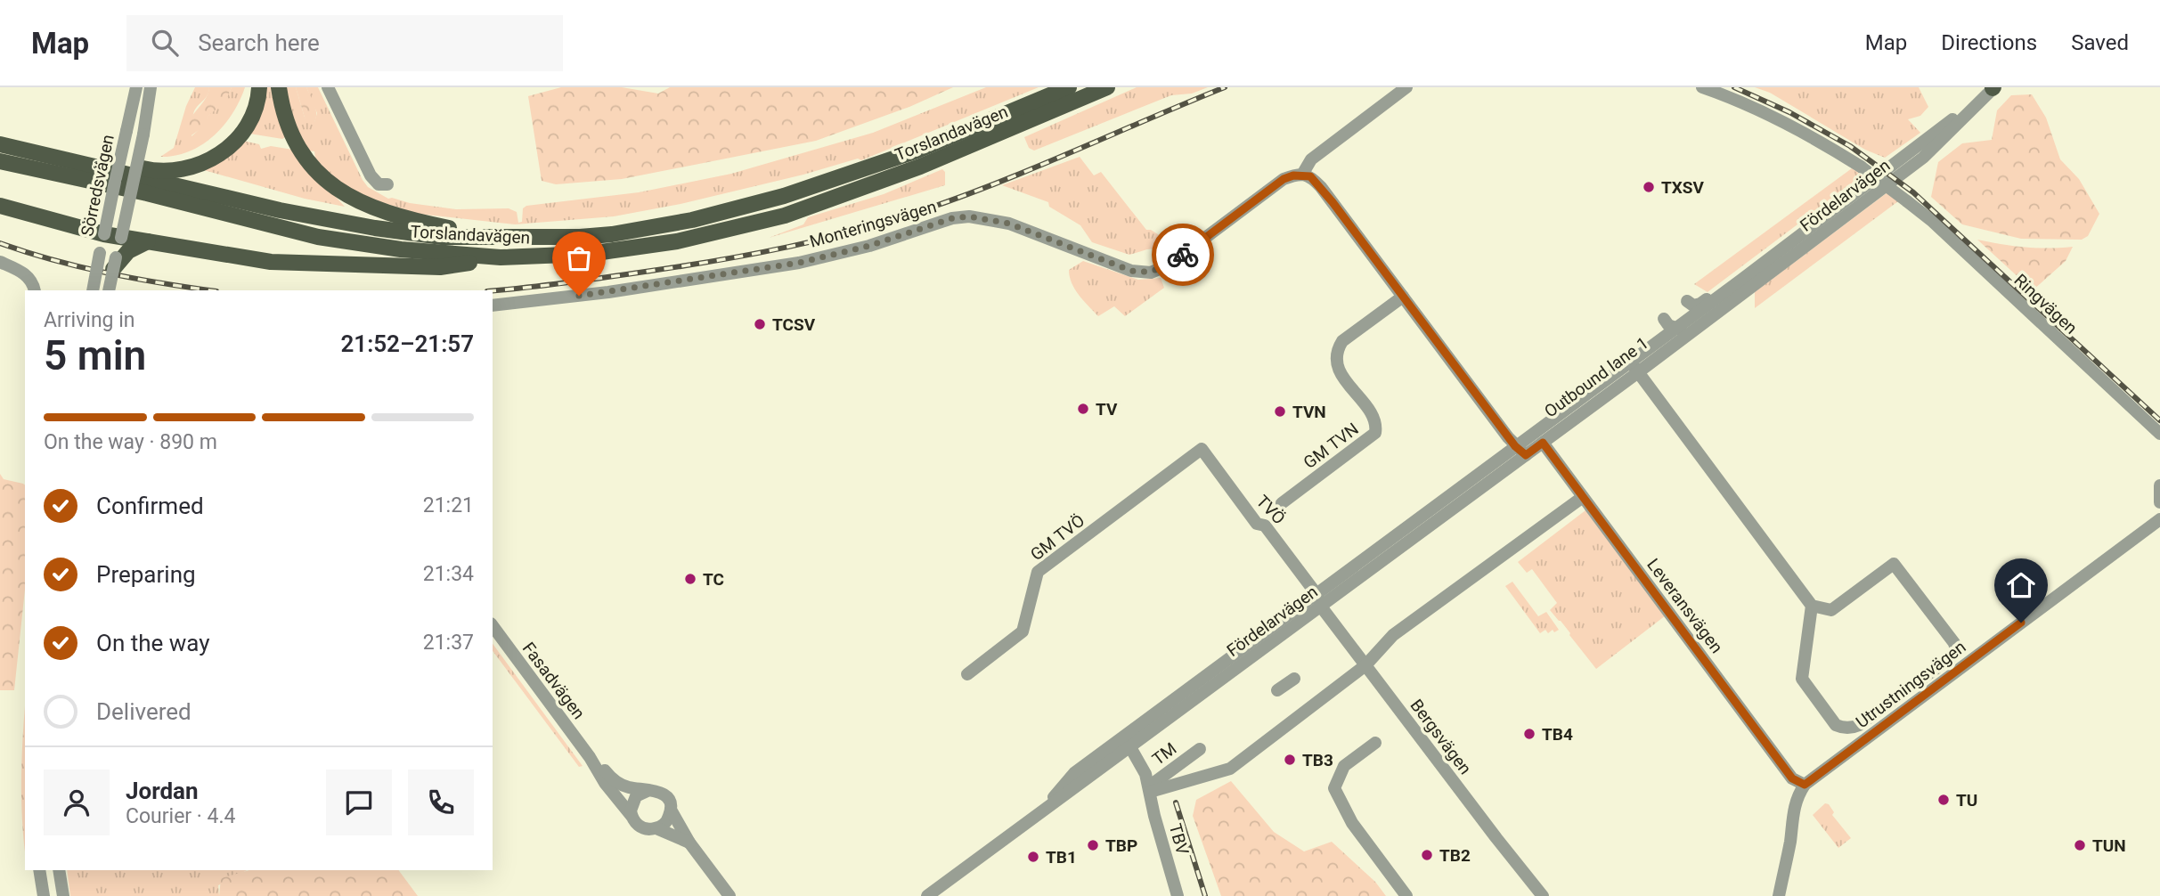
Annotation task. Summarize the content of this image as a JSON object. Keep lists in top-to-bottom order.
{
  "streets": {
    "main road": ["Torslandavägen"],
    "street": [
      "Sörredsvägen",
      "Fördelarvägen",
      "Monteringsvägen",
      "Ringvägen",
      "Outbound lane 1",
      "GM TVN",
      "TVÖ",
      "GM TVÖ",
      "Leveransvägen",
      "Fasadvägen",
      "Utrustningsvägen",
      "Bergsvägen",
      "TM",
      "TBV"
    ]
  },
  "crossings": [
    ["Fördelarvägen", "Outbound lane 1"],
    ["Fördelarvägen", "TVÖ"],
    ["Fördelarvägen", "Bergsvägen"],
    ["Fördelarvägen", "TBV"],
    ["TVÖ", "GM TVÖ"],
    ["TVÖ", "Bergsvägen"],
    ["Leveransvägen", "Utrustningsvägen"],
    ["TM", "TBV"]
  ],
  "places": [
    "TXSV",
    "TCSV",
    "TV",
    "TVN",
    "TC",
    "TB4",
    "TB3",
    "TU",
    "TBP",
    "TUN",
    "TB2",
    "TB1"
  ],
  "page": {
    "header": "Map",
    "search": "Search here",
    "nav": ["Map", "Directions", "Saved"],
    "heading": ["5 min", "Arriving in", "21:52–21:57"],
    "panel": ["Jordan", "Courier · 4.4"],
    "bar": "On the way · 890 m",
    "list": [
      ["Confirmed", "21:21"],
      ["Preparing", "21:34"],
      ["On the way", "21:37"],
      "Delivered"
    ]
  }
}
